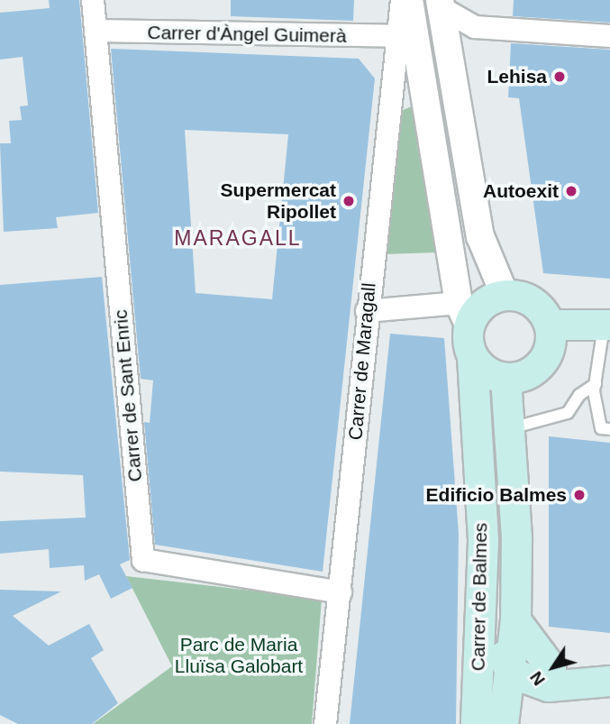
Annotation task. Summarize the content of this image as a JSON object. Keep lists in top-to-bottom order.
{
  "streets": {
    "main road": ["Carrer de Balmes"],
    "street": ["Carrer d'Àngel Guimerà", "Carrer de Maragall", "Carrer de Sant Enric"]
  },
  "crossings": [
    ["Carrer d'Àngel Guimerà", "Carrer de Maragall"],
    ["Carrer d'Àngel Guimerà", "Carrer de Sant Enric"],
    ["Carrer de Maragall", "Carrer de Sant Enric"]
  ],
  "districts": ["MARAGALL"],
  "parks": ["Parc de Maria Lluïsa Galobart"],
  "places": [
    "Lehisa",
    "Autoexit",
    "Supermercat Ripollet",
    "Edificio Balmes"
  ],
  "north": "bottom left"
}
